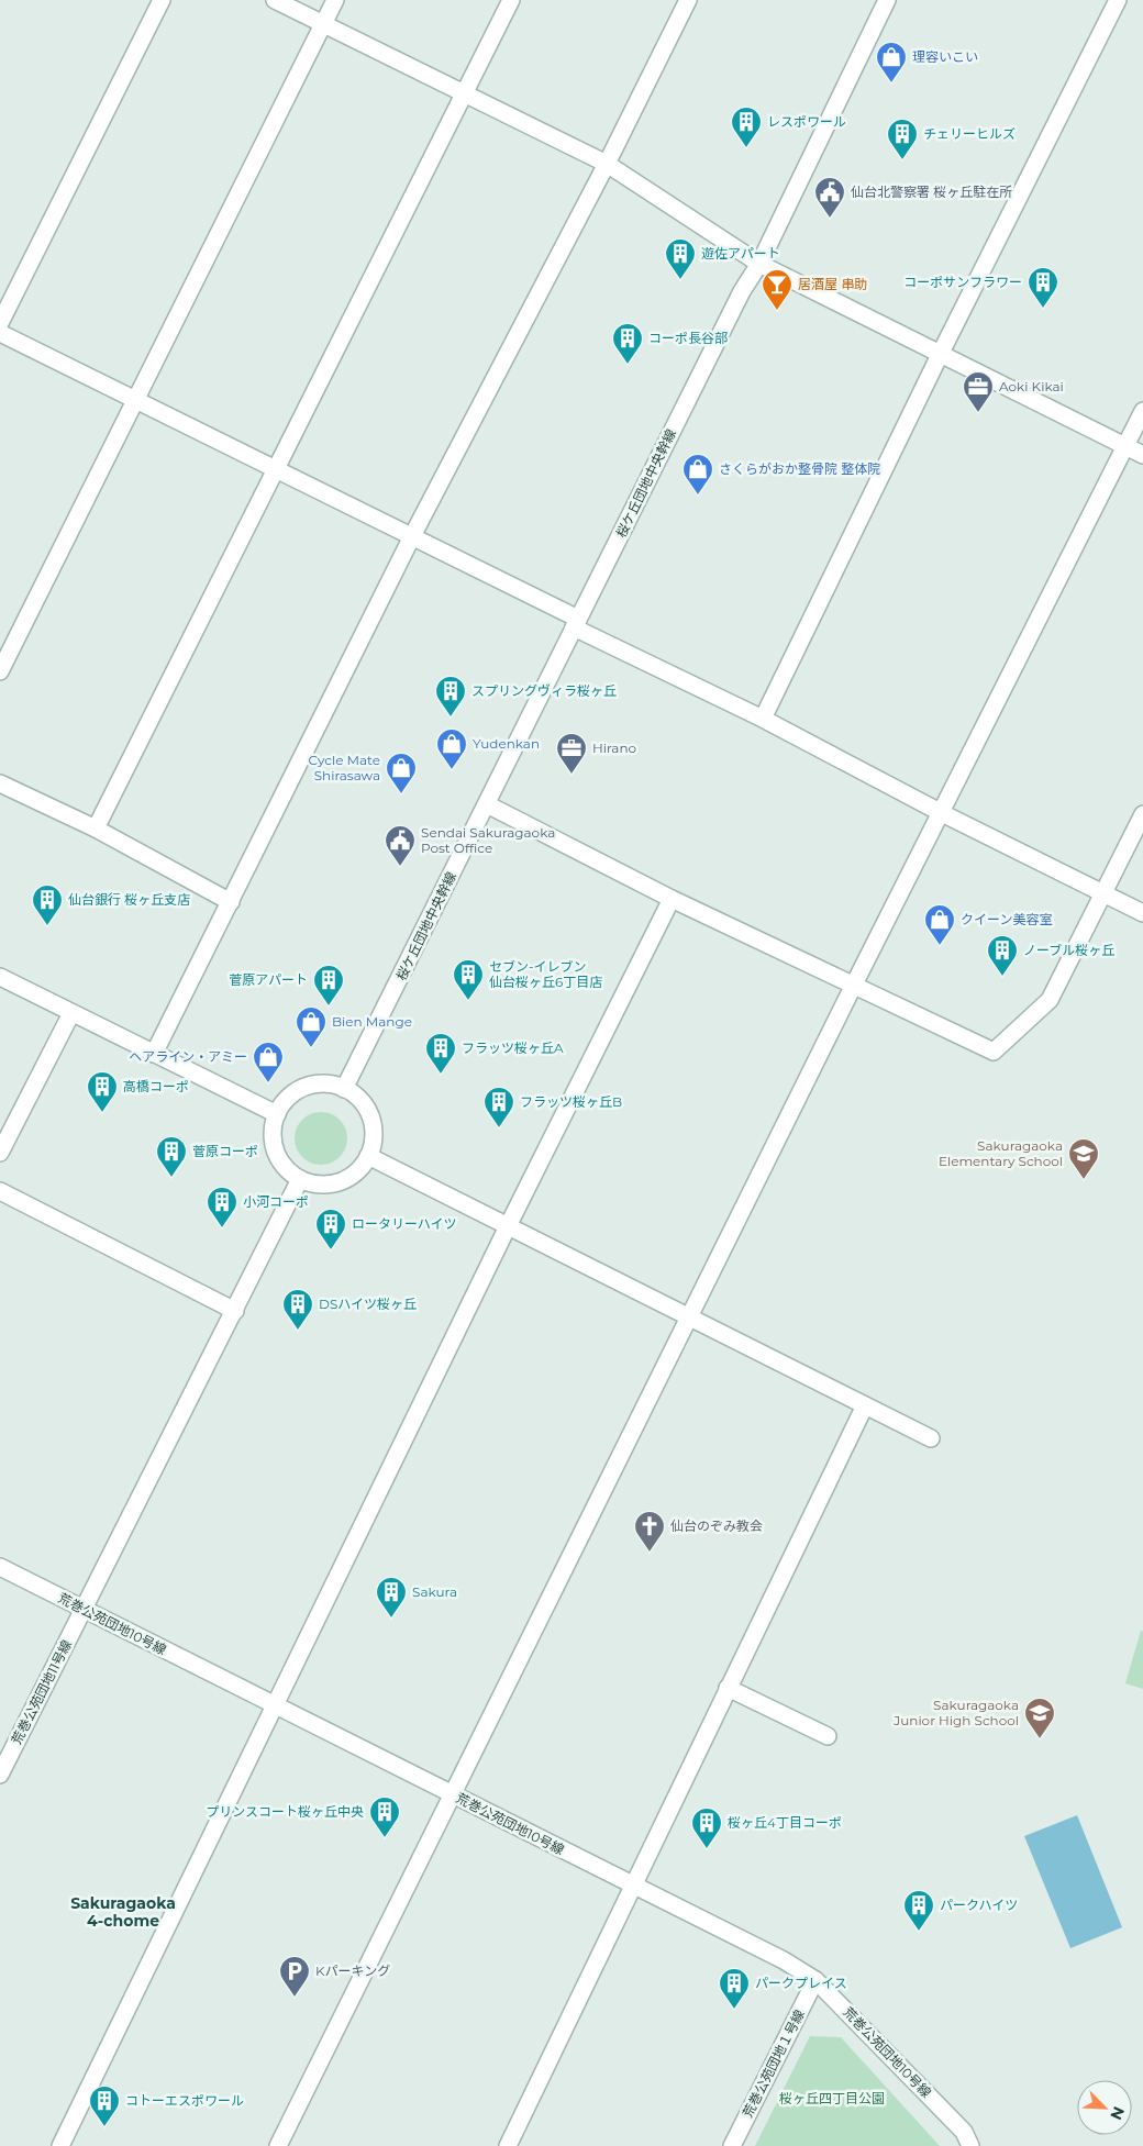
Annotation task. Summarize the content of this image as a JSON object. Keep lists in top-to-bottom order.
{
  "streets": {
    "street": [
      "桜ケ丘団地中央幹線",
      "荒巻公苑団地10号線",
      "荒巻公苑団地11号線",
      "荒巻公苑団地１号線"
    ]
  },
  "crossings": [
    ["桜ケ丘団地中央幹線", "荒巻公苑団地11号線"],
    ["荒巻公苑団地10号線", "荒巻公苑団地11号線"],
    ["荒巻公苑団地10号線", "荒巻公苑団地１号線"]
  ],
  "districts": ["Sakuragaoka 4-chome"],
  "parks": ["桜ヶ丘四丁目公園"],
  "places": {
    "shop": [
      "理容いこい",
      "さくらがおか整骨院 整体院",
      "Yudenkan",
      "Cycle Mate Shirasawa",
      "クイーン美容室",
      "Bien Mange",
      "ヘアライン・アミー"
    ],
    "building": [
      "レスポワール",
      "チェリーヒルズ",
      "遊佐アパート",
      "コーポサンフラワー",
      "コーポ長谷部",
      "スプリングヴィラ桜ヶ丘",
      "仙台銀行 桜ヶ丘支店",
      "ノーブル桜ヶ丘",
      "セブン-イレブン 仙台桜ヶ丘6丁目店",
      "菅原アパート",
      "フラッツ桜ヶ丘A",
      "高橋コーポ",
      "フラッツ桜ヶ丘B",
      "菅原コーポ",
      "小河コーポ",
      "ロータリーハイツ",
      "DSハイツ桜ヶ丘",
      "Sakura",
      "プリンスコート桜ヶ丘中央",
      "桜ヶ丘4丁目コーポ",
      "パークハイツ",
      "パークプレイス",
      "コトーエスポワール"
    ],
    "public building": ["仙台北警察署 桜ヶ丘駐在所", "Sendai Sakuragaoka Post Office"],
    "bar": ["居酒屋 串助"],
    "office": ["Aoki Kikai", "Hirano"],
    "school or university": ["Sakuragaoka Elementary School", "Sakuragaoka Junior High School"],
    "church": ["仙台のぞみ教会"],
    "parking": ["Kパーキング"]
  },
  "north": "bottom right"
}
